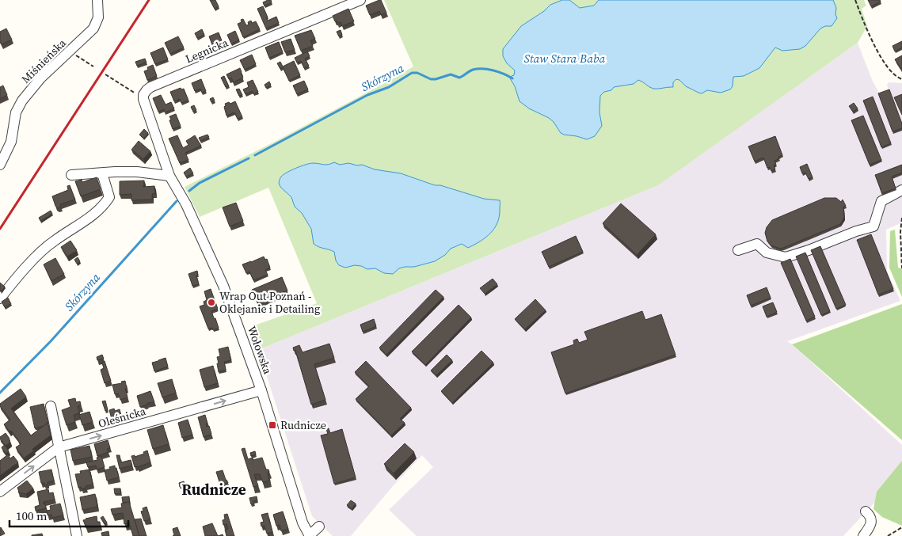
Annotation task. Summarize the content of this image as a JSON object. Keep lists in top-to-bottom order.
{
  "streets": {
    "street": [
      "Legnicka",
      "Miśnieńska",
      "Wołowska",
      "Oleśnicka"
    ]
  },
  "crossings": [
    ["Wołowska", "Oleśnicka"]
  ],
  "one_way": ["Oleśnicka"],
  "districts": ["Rudnicze"],
  "water": ["Staw Stara Baba", "Skórzyna"],
  "places": {
    "other": ["Wrap Out Poznań - Oklejanie i Detailing"],
    "transit": ["Rudnicze"]
  },
  "scale_bar": "100 m"
}
